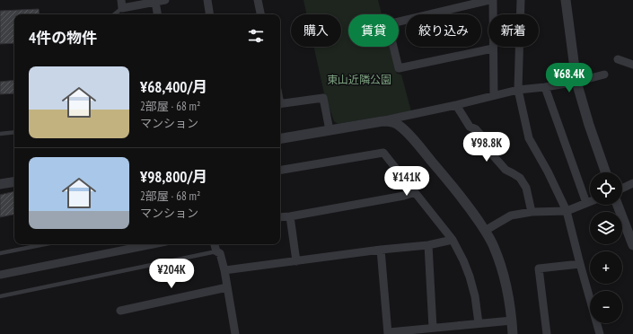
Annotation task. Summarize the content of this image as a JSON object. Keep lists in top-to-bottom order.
{
  "parks": ["東山近隣公園"],
  "page": {
    "chip": [
      "購入",
      "賃貸",
      "絞り込み",
      "新着"
    ],
    "heading": "4件の物件",
    "list": [
      {
        "name": "¥68,400/月",
        "note": "2部屋 · 68 m² · マンション"
      },
      {
        "name": "¥98,800/月",
        "note": "2部屋 · 68 m² · マンション"
      }
    ],
    "price": [
      "¥68.4K",
      "¥98.8K",
      "¥141K",
      "¥204K"
    ],
    "map_buttons": ["+", "−"]
  }
}
